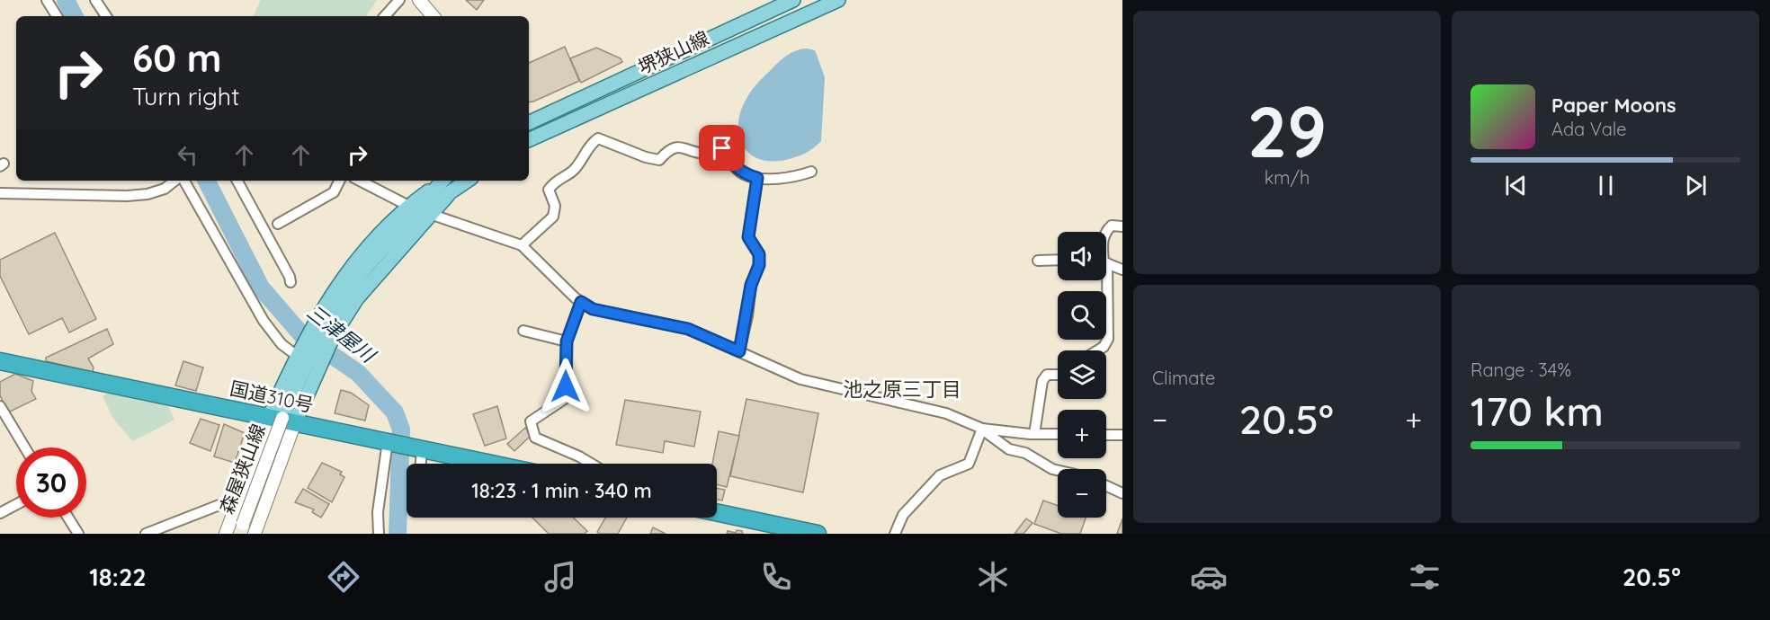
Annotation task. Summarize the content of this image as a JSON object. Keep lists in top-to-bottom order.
{
  "streets": {
    "highway": ["国道310号"],
    "main road": ["堺狭山線", "森屋狭山線"]
  },
  "crossings": [
    ["国道310号", "森屋狭山線"]
  ],
  "districts": ["池之原三丁目"],
  "water": ["三津屋川"],
  "page": {
    "tile": [
      ["29", "km/h"],
      "Climate",
      ["Range · 34%", "170 km"]
    ],
    "turn": ["60 m", "Turn right"],
    "song": ["Paper Moons", "Ada Vale"],
    "map_buttons": ["+", "−"],
    "heat": ["−", "20.5°", "+"],
    "limit": "30",
    "trip": "18:23 · 1 min · 340 m",
    "tabs": ["18:22", "20.5°"]
  }
}
